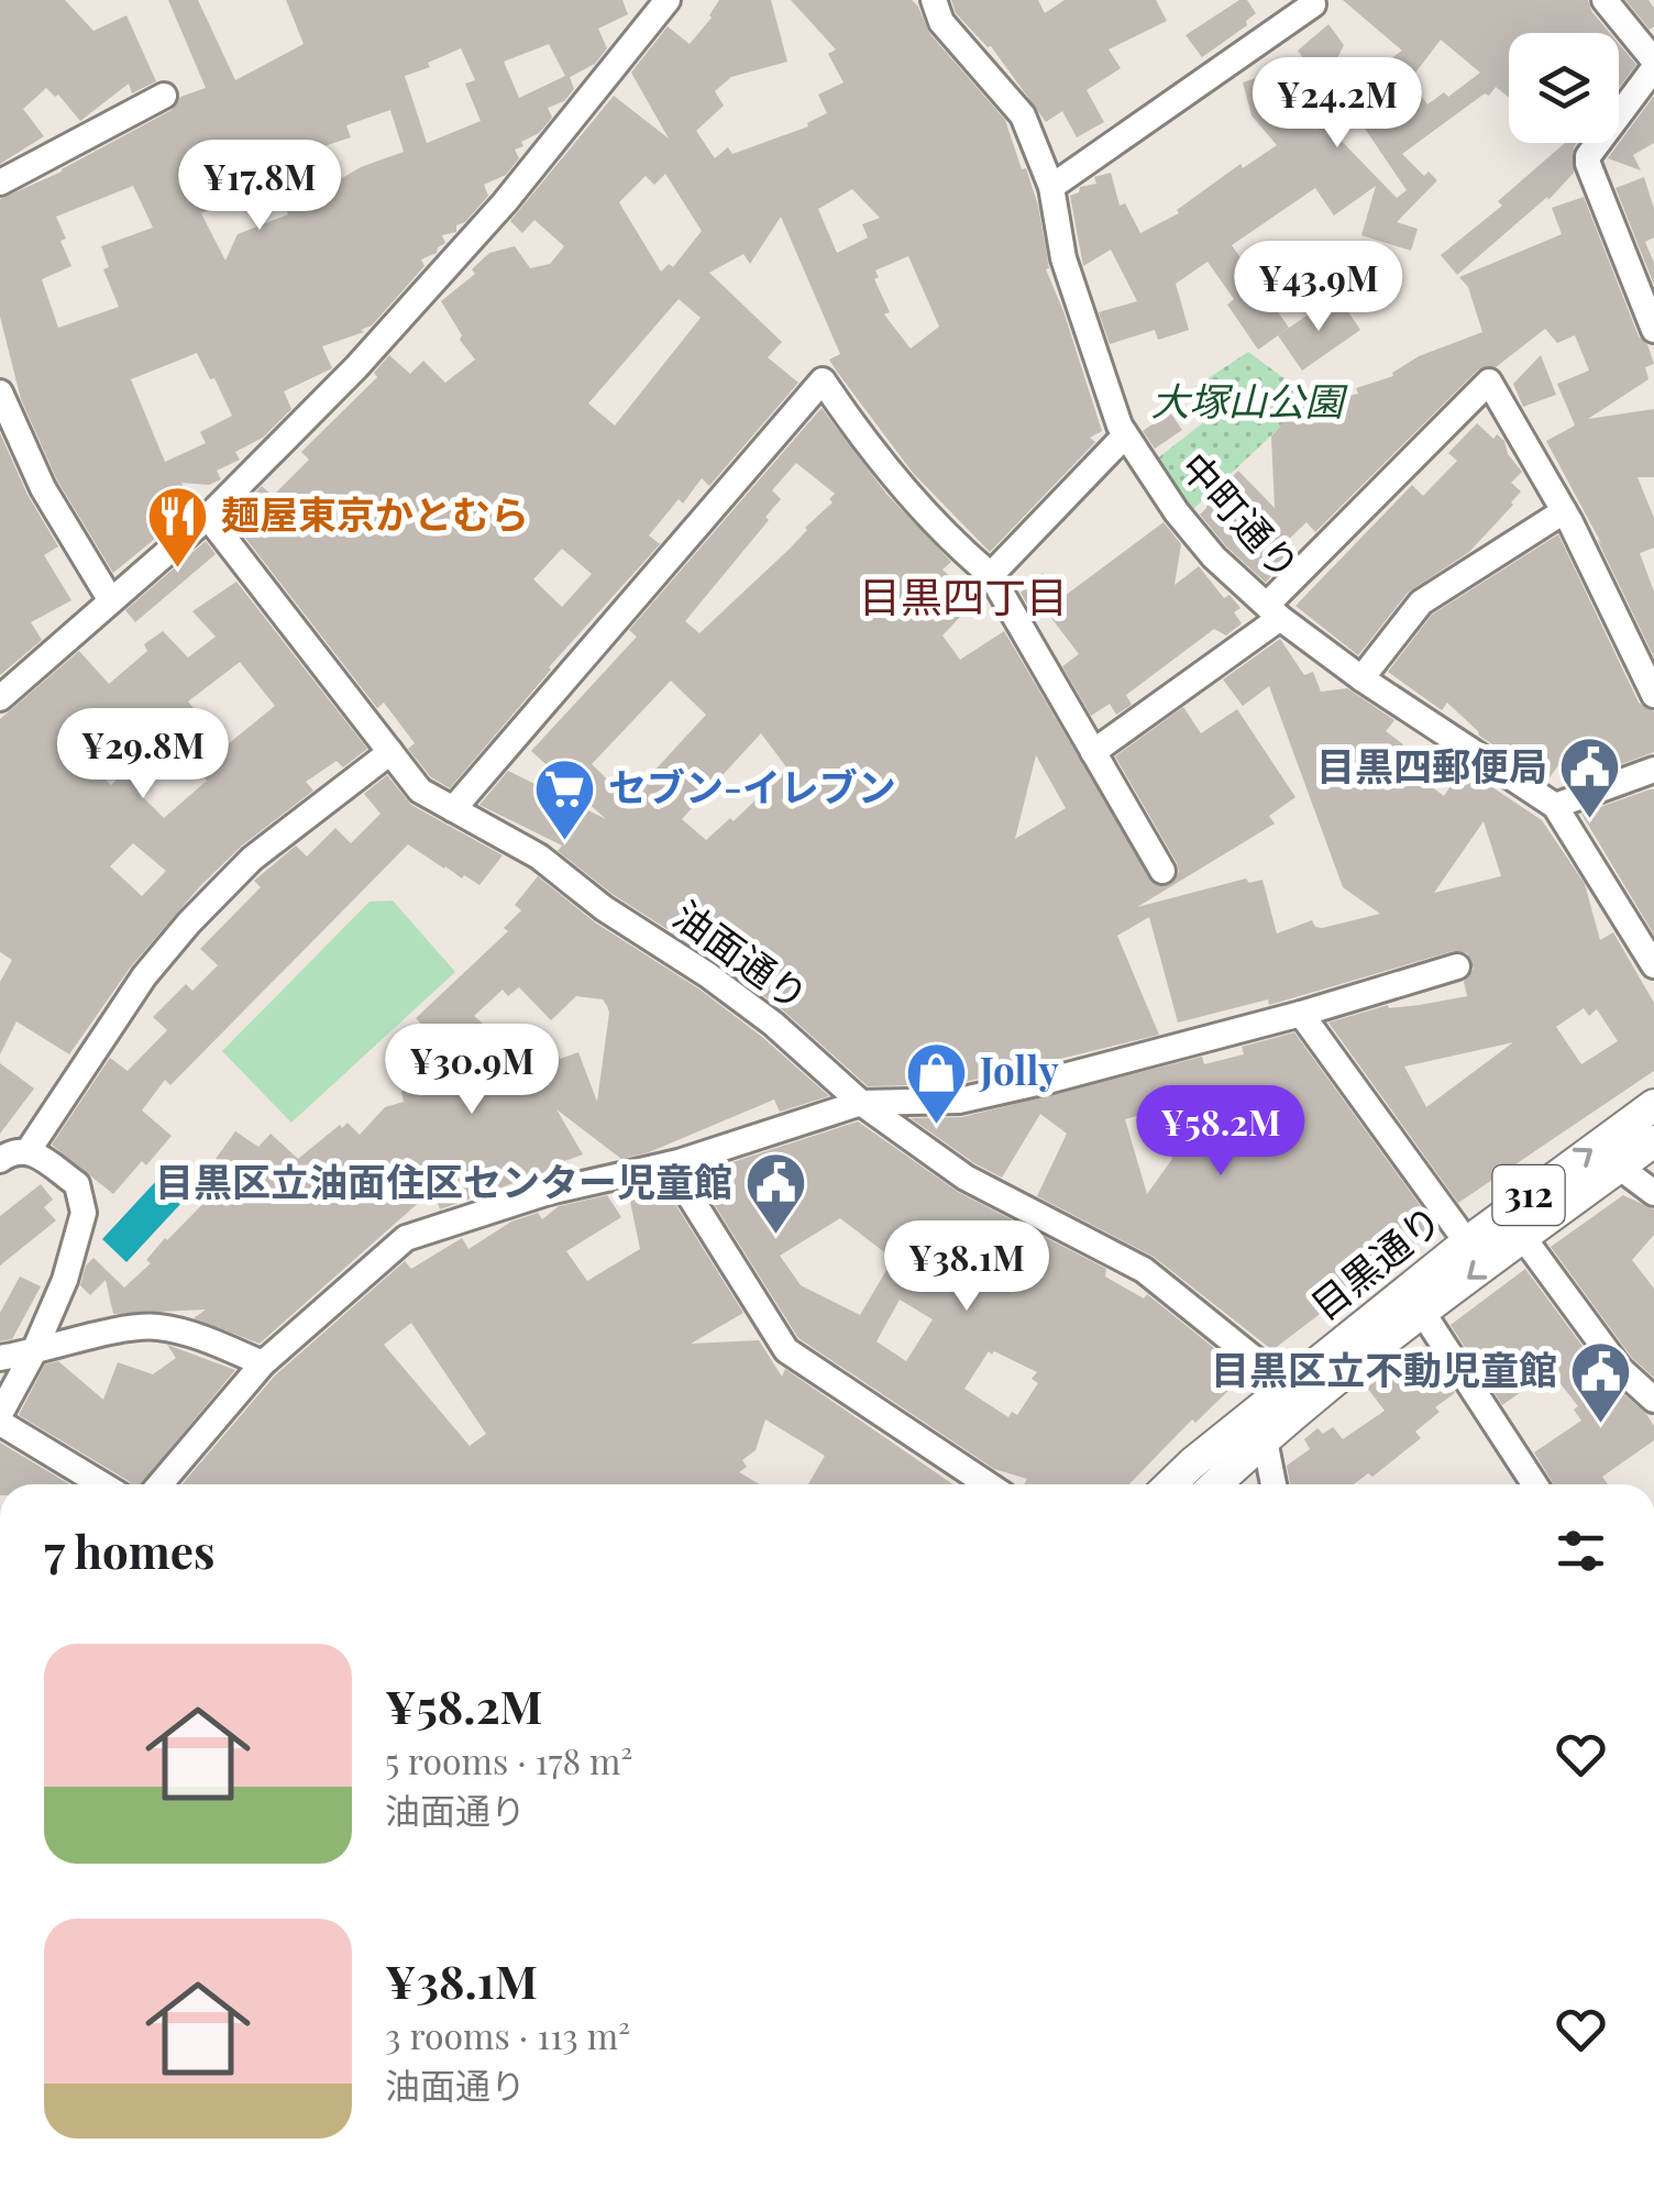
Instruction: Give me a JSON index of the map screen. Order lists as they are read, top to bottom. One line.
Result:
{"streets":{"main road":["312","目黒通り"],"street":["中町通り","油面通り"]},"crossings":[["油面通り","目黒通り"]],"districts":["目黒四丁目"],"parks":["大塚山公園"],"places":{"restaurant":["麺屋東京かとむら"],"public building":["目黒四郵便局","目黒区立油面住区センター児童館","目黒区立不動児童館"],"supermarket":["セブン-イレブン"],"shop":["Jolly"]},"page":{"price":["¥24.2M","¥17.8M","¥43.9M","¥29.8M","¥30.9M","¥58.2M","¥38.1M"],"heading":"7 homes","list":[{"name":"¥58.2M","note":"5 rooms · 178 m² · 油面通り"},{"name":"¥38.1M","note":"3 rooms · 113 m² · 油面通り"}]}}
